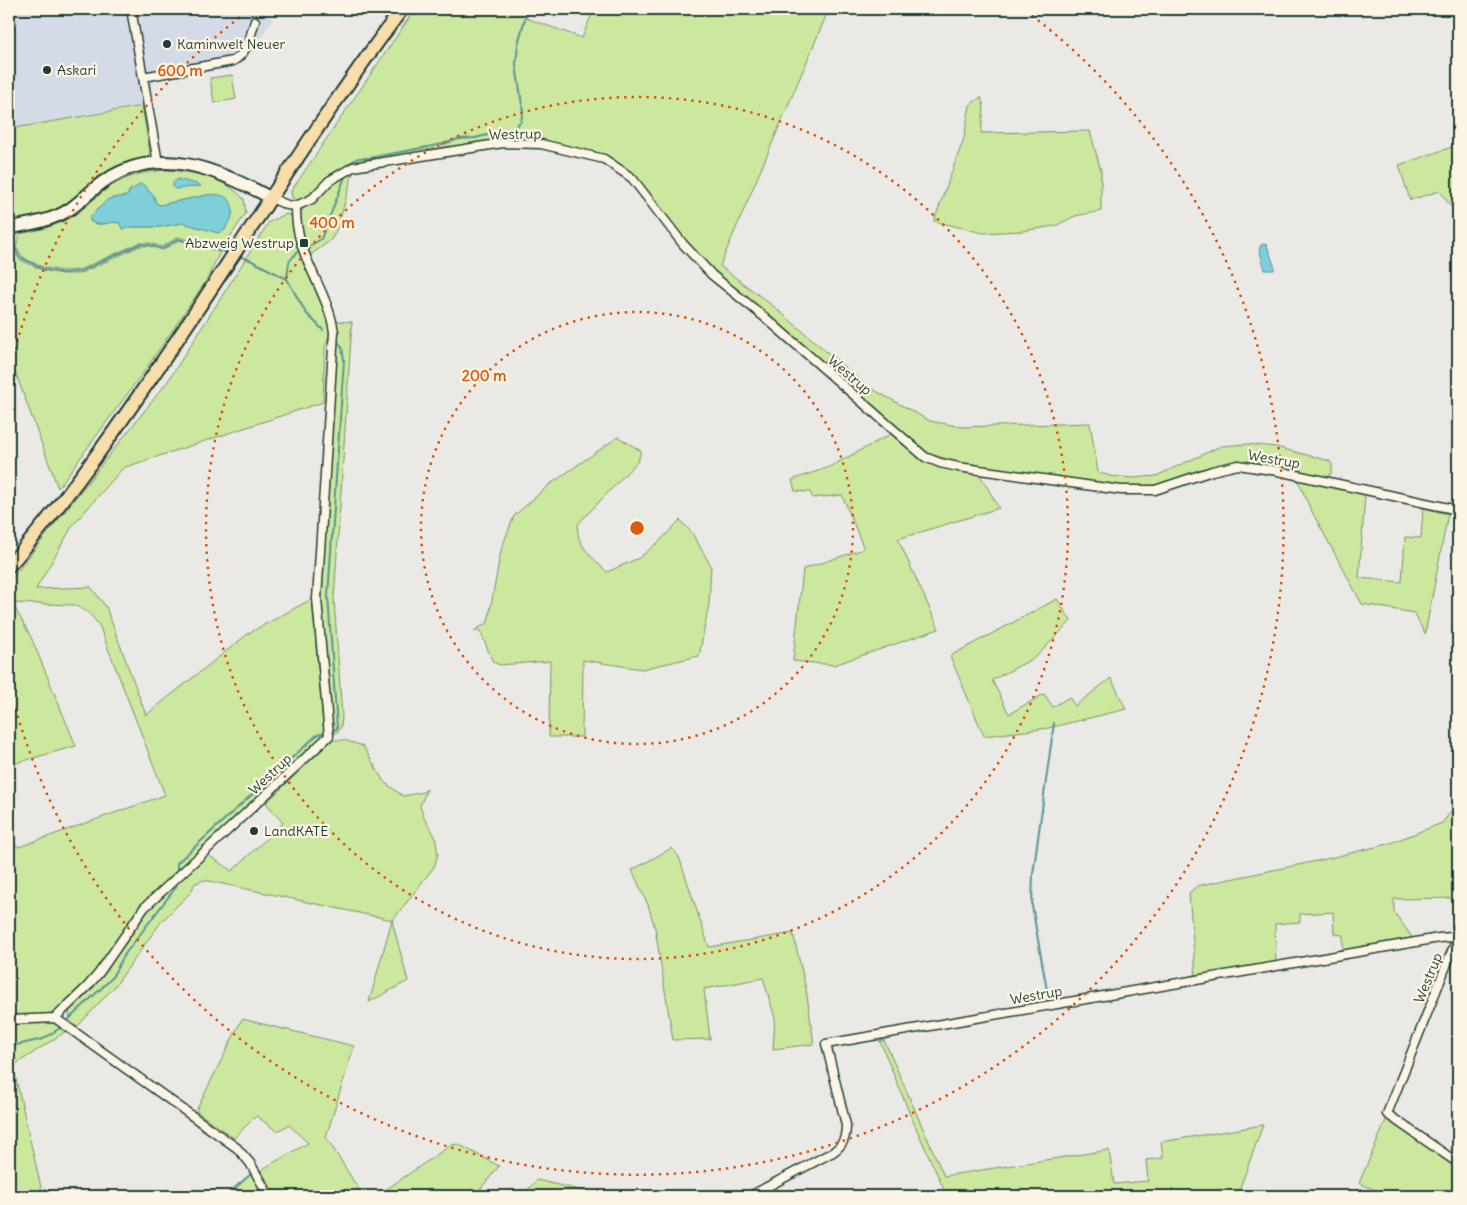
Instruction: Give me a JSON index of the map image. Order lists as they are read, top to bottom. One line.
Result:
{"streets":{"street":["Westrup"]},"places":{"other":["Kaminwelt Neuer","Askari","LandKATE"],"transit":["Abzweig Westrup"]},"rings":["600 m","400 m","200 m"]}
